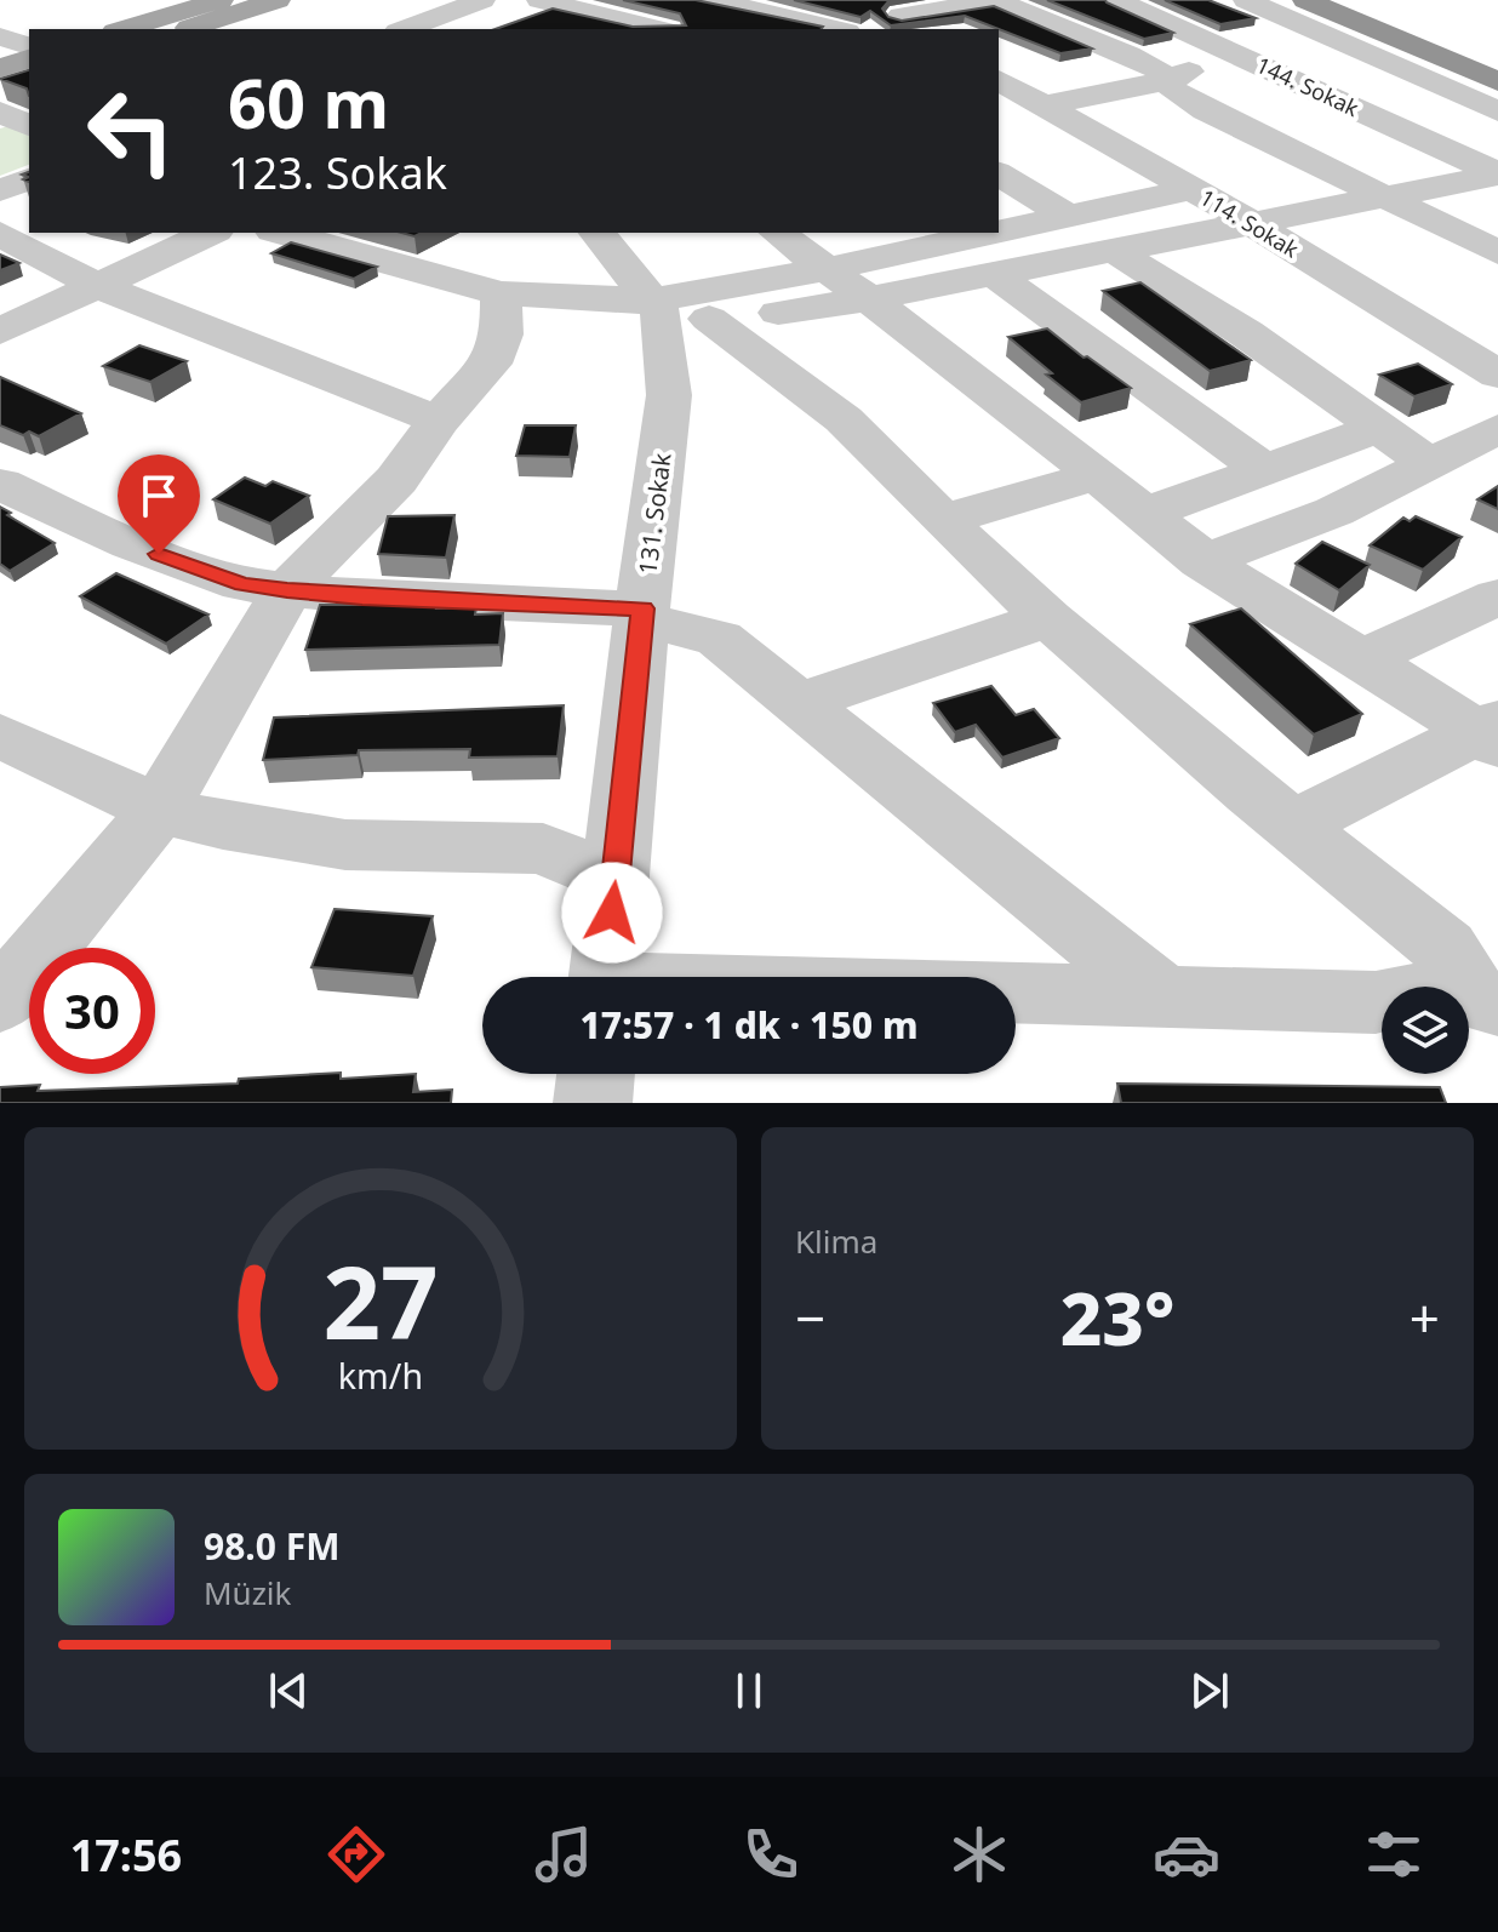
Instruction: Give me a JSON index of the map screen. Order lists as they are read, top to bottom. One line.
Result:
{"streets":{"street":["144. Sokak","114. Sokak","131. Sokak"]},"page":{"turn":["60 m","123. Sokak"],"limit":"30","trip":"17:57 · 1 dk · 150 m","tile":"Klima","heat":["−","23°","+"],"song":["98.0 FM","Müzik"],"tabs":"17:56","gauge":["27","km/h"]}}
